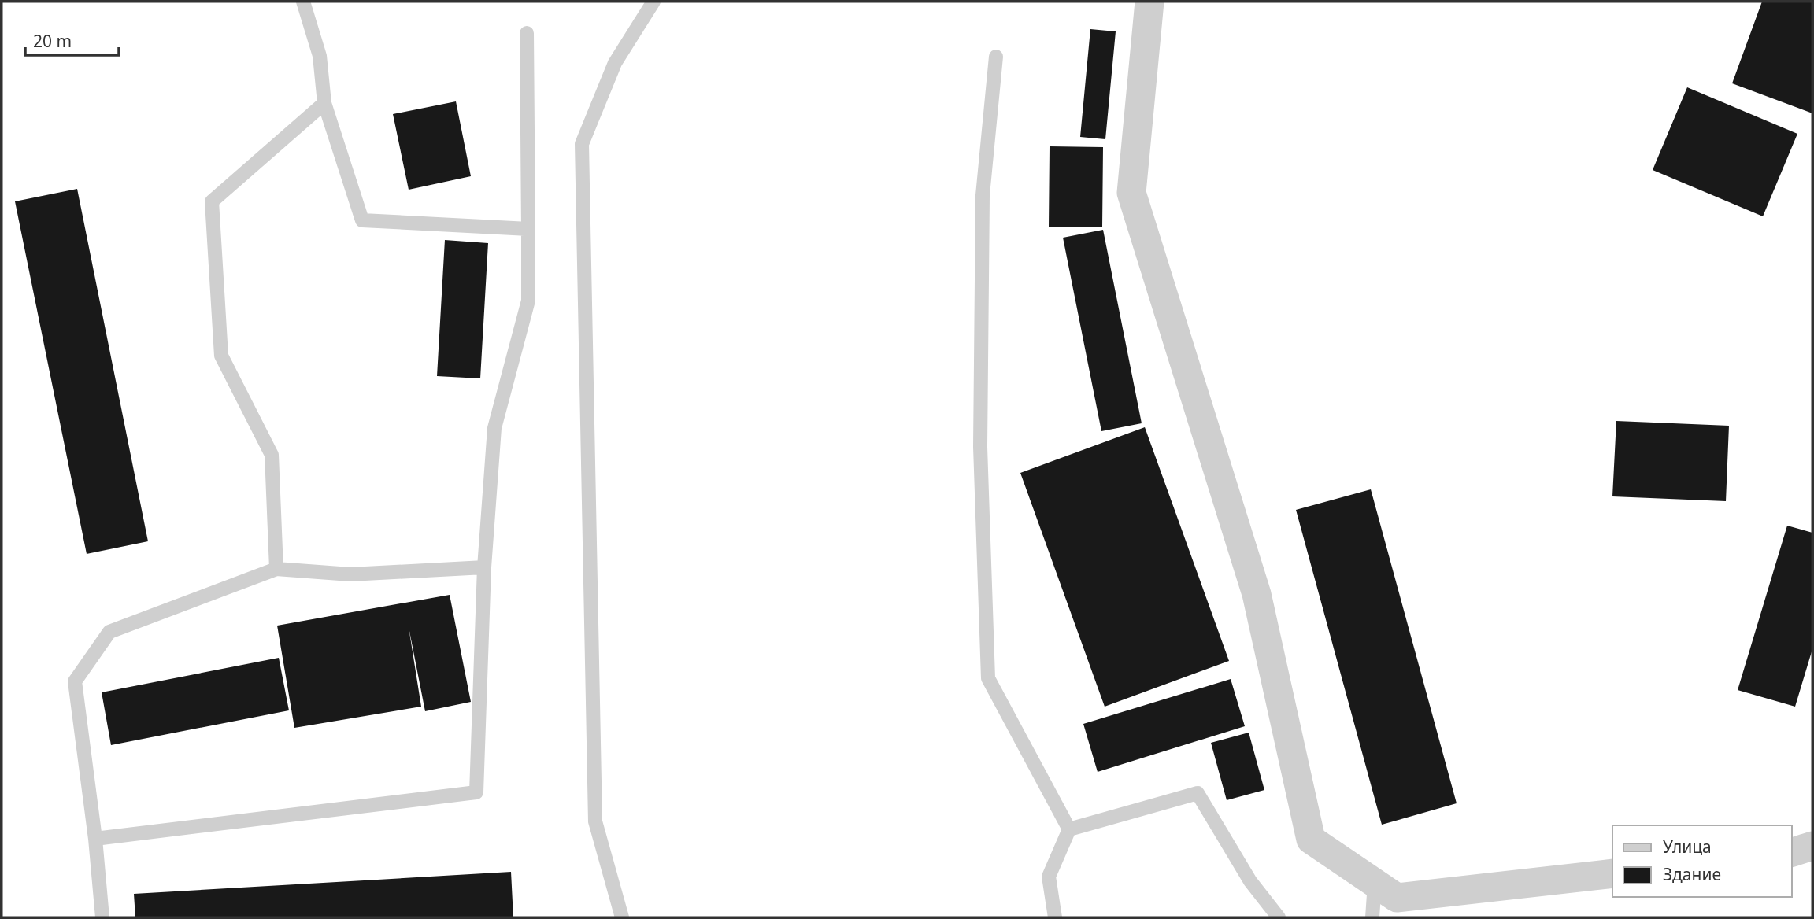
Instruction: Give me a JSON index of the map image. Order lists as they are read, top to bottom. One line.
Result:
{"legend":["Улица","Здание"],"scale_bar":"20 m"}
